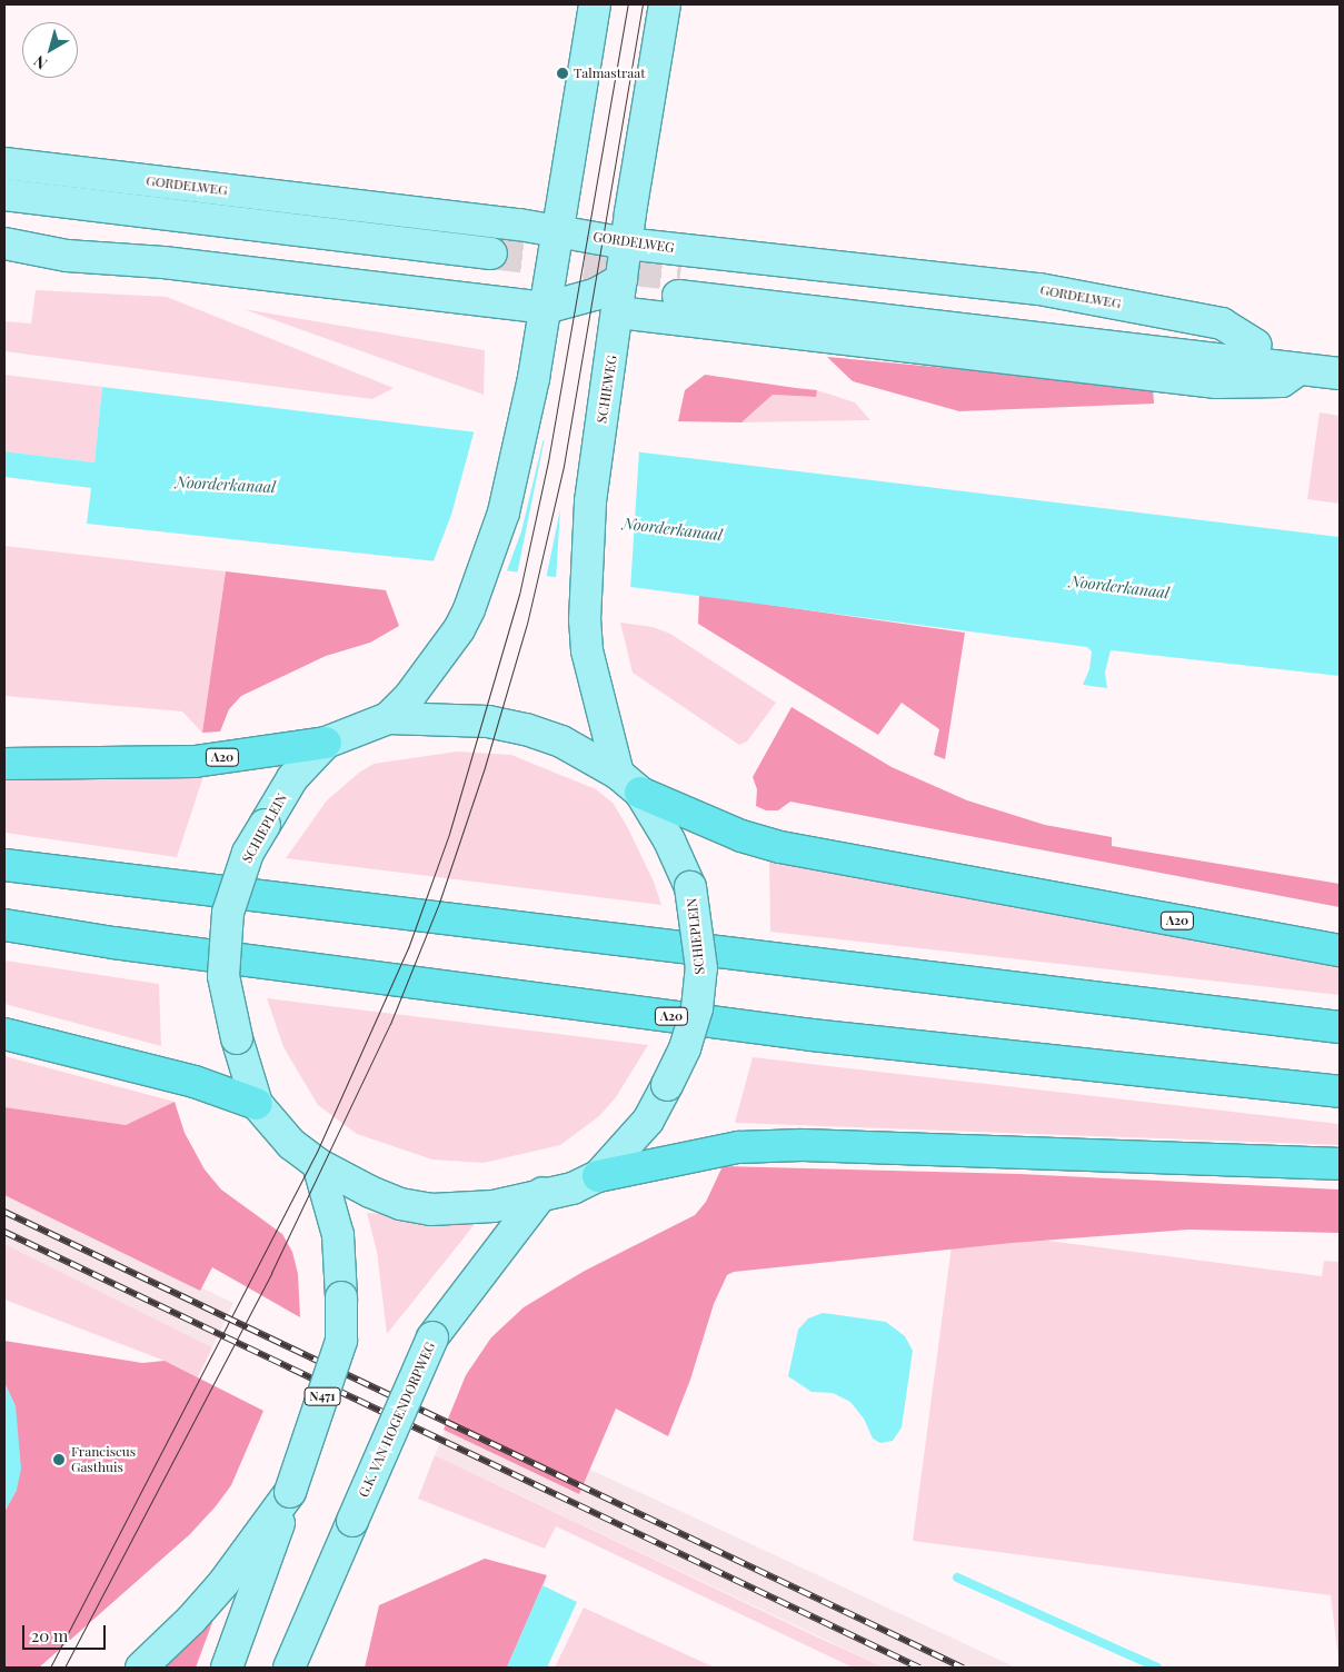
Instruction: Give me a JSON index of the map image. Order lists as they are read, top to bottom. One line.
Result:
{"streets":{"highway":["A20"],"main road":["GORDELWEG","SCHIEWEG","SCHIEPLEIN","N471","G.K. VAN HOGENDORPWEG"]},"crossings":[["GORDELWEG","SCHIEWEG"],["SCHIEWEG","SCHIEPLEIN"],["A20","SCHIEPLEIN"],["SCHIEPLEIN","N471"],["SCHIEPLEIN","G.K. VAN HOGENDORPWEG"]],"water":["Noorderkanaal"],"places":["Talmastraat","Franciscus Gasthuis"],"scale_bar":"20 m","north":"bottom left"}
